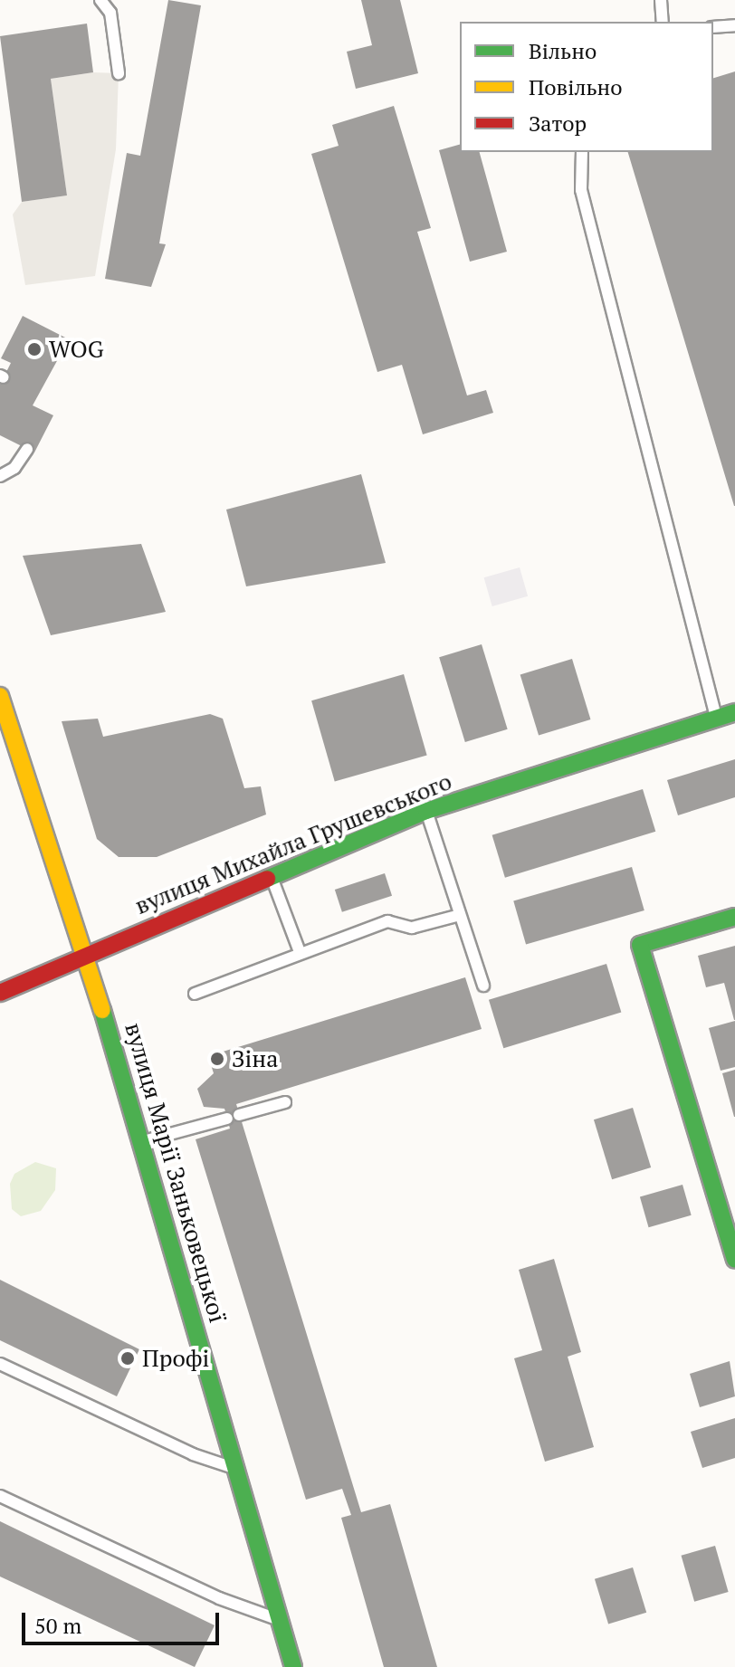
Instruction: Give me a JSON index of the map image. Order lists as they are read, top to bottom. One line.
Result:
{"streets":{"street":["вулиця Михайла Грушевського","вулиця Марії Заньковецької"]},"crossings":[["вулиця Михайла Грушевського","вулиця Марії Заньковецької"]],"places":["WOG","Зіна","Профі"],"legend":["Вільно","Повільно","Затор"],"scale_bar":"50 m"}
